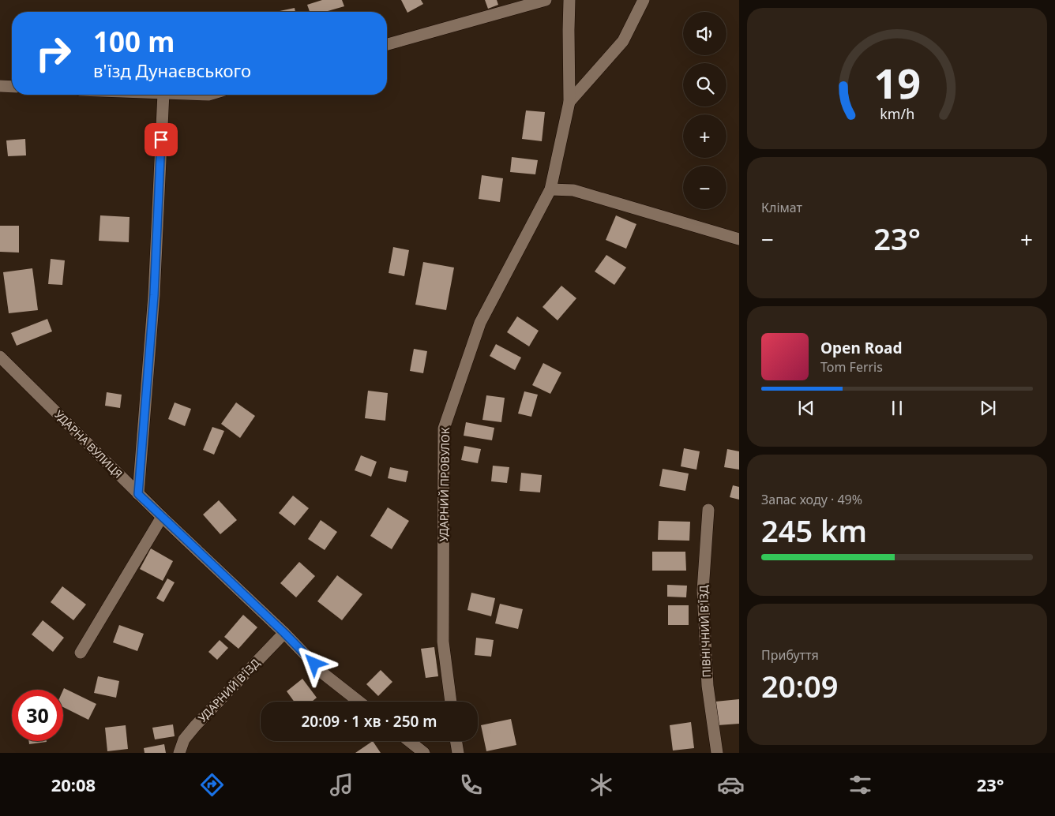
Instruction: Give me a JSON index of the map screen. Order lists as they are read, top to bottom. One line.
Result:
{"streets":{"street":["УДАРНА ВУЛИЦЯ","УДАРНИЙ ПРОВУЛОК","ПІВНІЧНИЙ В'ЇЗД","УДАРНИЙ В'ЇЗД"]},"crossings":[["УДАРНА ВУЛИЦЯ","УДАРНИЙ В'ЇЗД"]],"page":{"map_buttons":["+","−"],"turn":["100 m","в'їзд Дунаєвського"],"tile":["Клімат",["Запас ходу · 49%","245 km"],["Прибуття","20:09"]],"heat":["−","23°","+"],"song":["Open Road","Tom Ferris"],"limit":"30","trip":"20:09 · 1 хв · 250 m","tabs":["20:08","23°"],"gauge":["19","km/h"]}}
